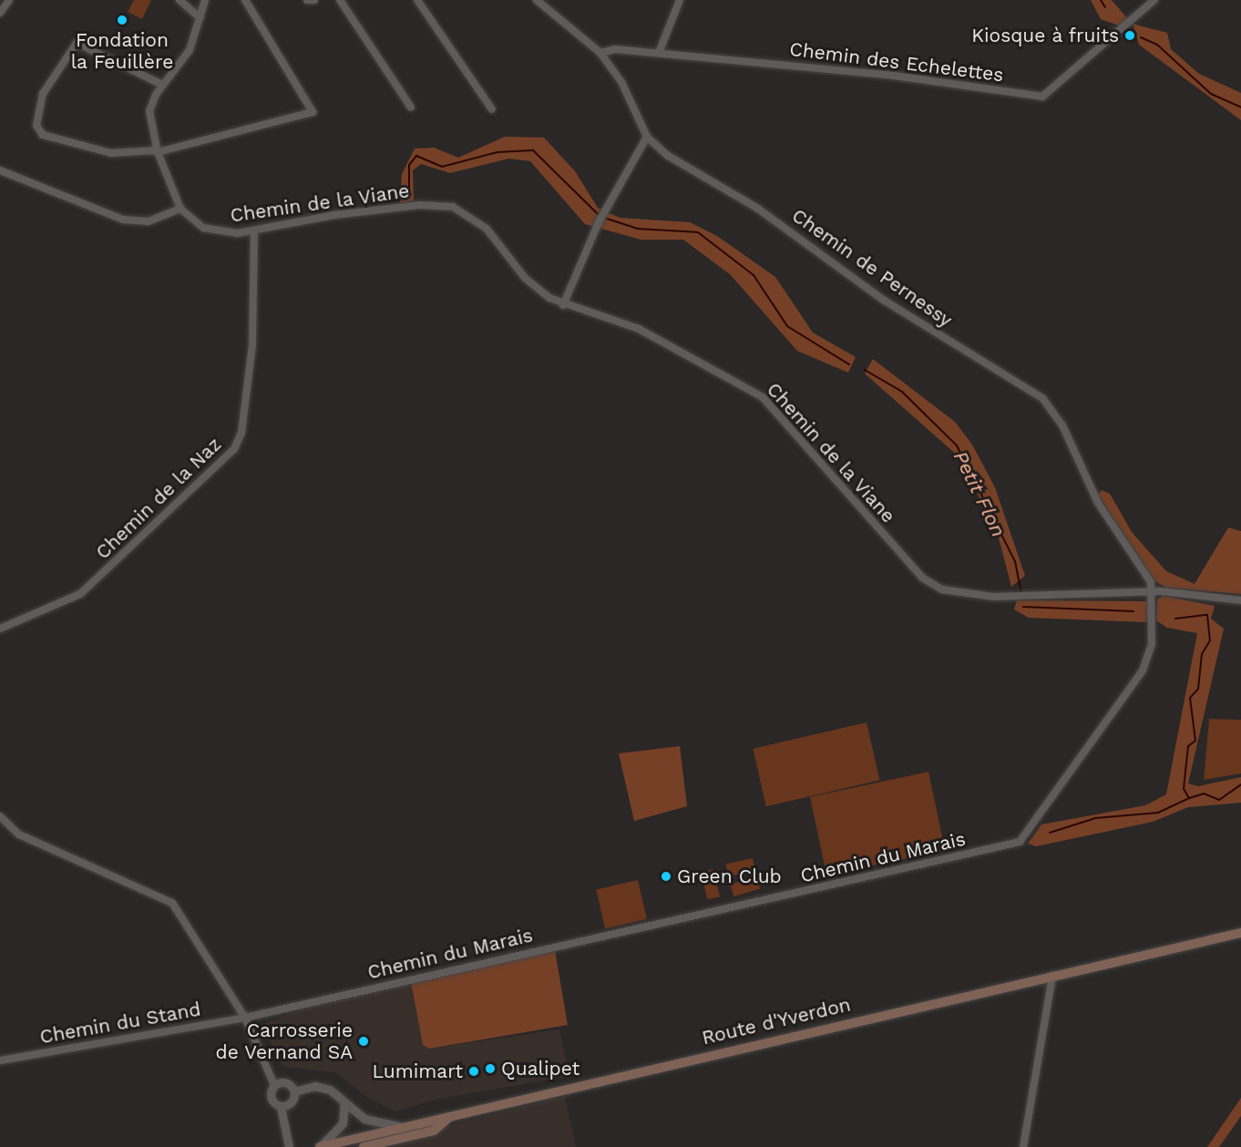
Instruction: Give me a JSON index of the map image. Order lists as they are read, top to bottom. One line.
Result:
{"streets":{"main road":["Route d'Yverdon"],"street":["Chemin des Echelettes","Chemin de la Viane","Chemin de Pernessy","Chemin de la Naz","Chemin du Marais","Chemin du Stand"]},"crossings":[["Chemin des Echelettes","Chemin de Pernessy"],["Chemin de la Viane","Chemin de Pernessy"],["Chemin de la Viane","Chemin de la Naz"],["Chemin de la Viane","Chemin du Marais"],["Chemin de Pernessy","Chemin du Marais"],["Chemin du Marais","Chemin du Stand"]],"water":["Petit Flon"],"places":["Fondation la Feuillère","Kiosque à fruits","Green Club","Carrosserie de Vernand SA","Qualipet","Lumimart"]}
